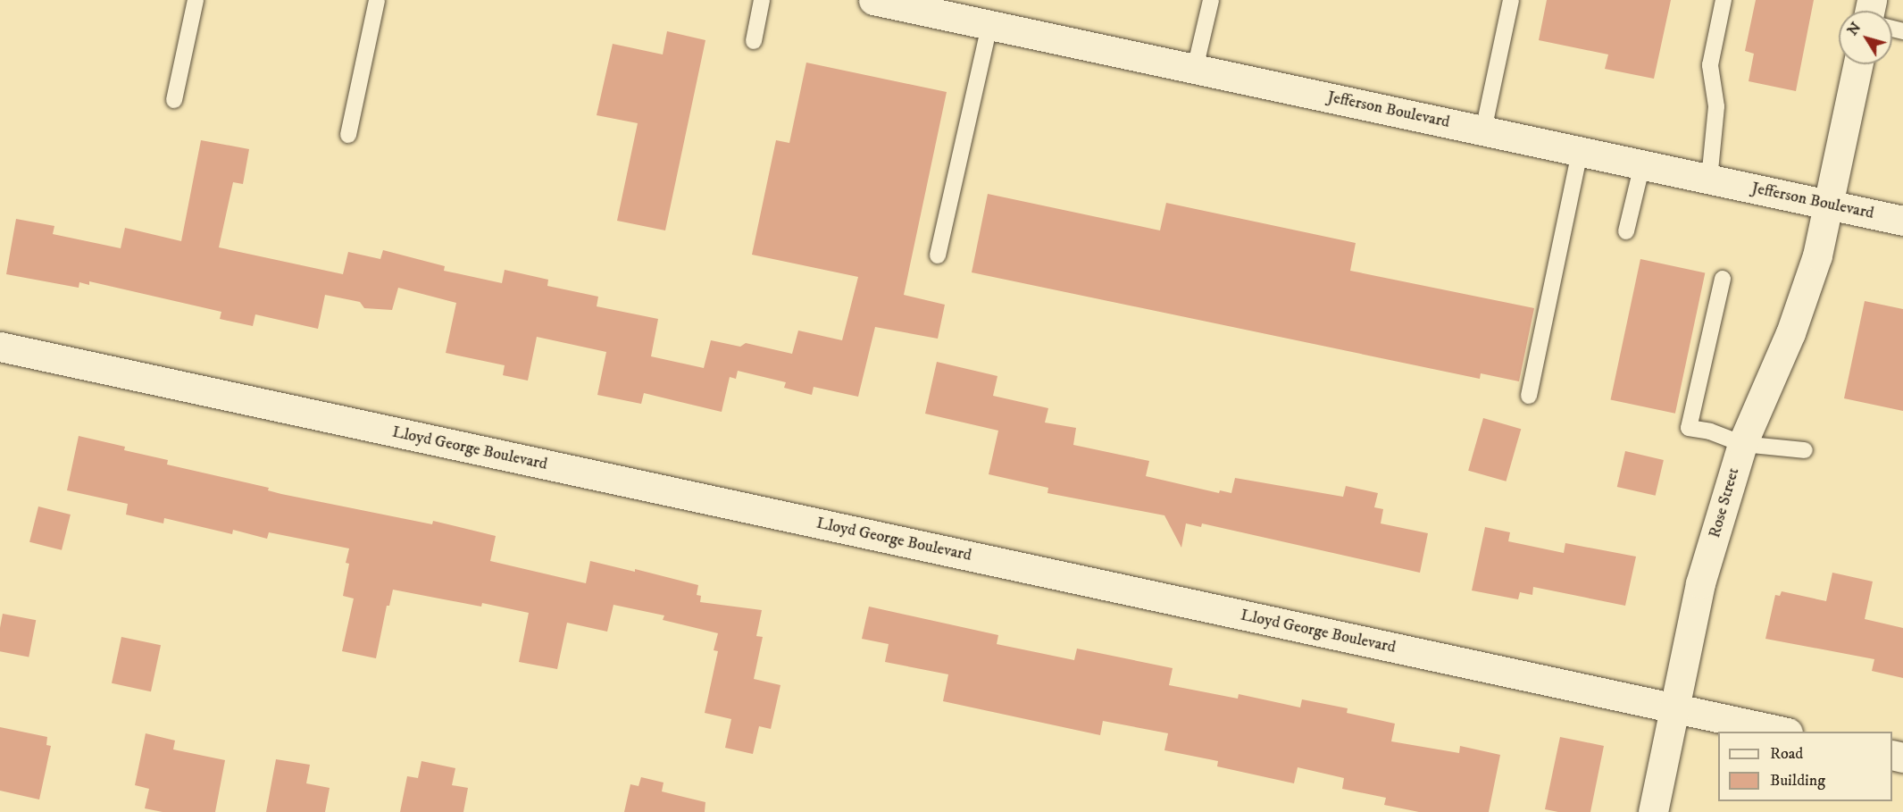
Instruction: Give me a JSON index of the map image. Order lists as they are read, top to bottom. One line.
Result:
{"streets":{"street":["Jefferson Boulevard","Lloyd George Boulevard","Rose Street"]},"crossings":[["Jefferson Boulevard","Rose Street"],["Lloyd George Boulevard","Rose Street"]],"legend":["Road","Building"],"north":"top left"}
